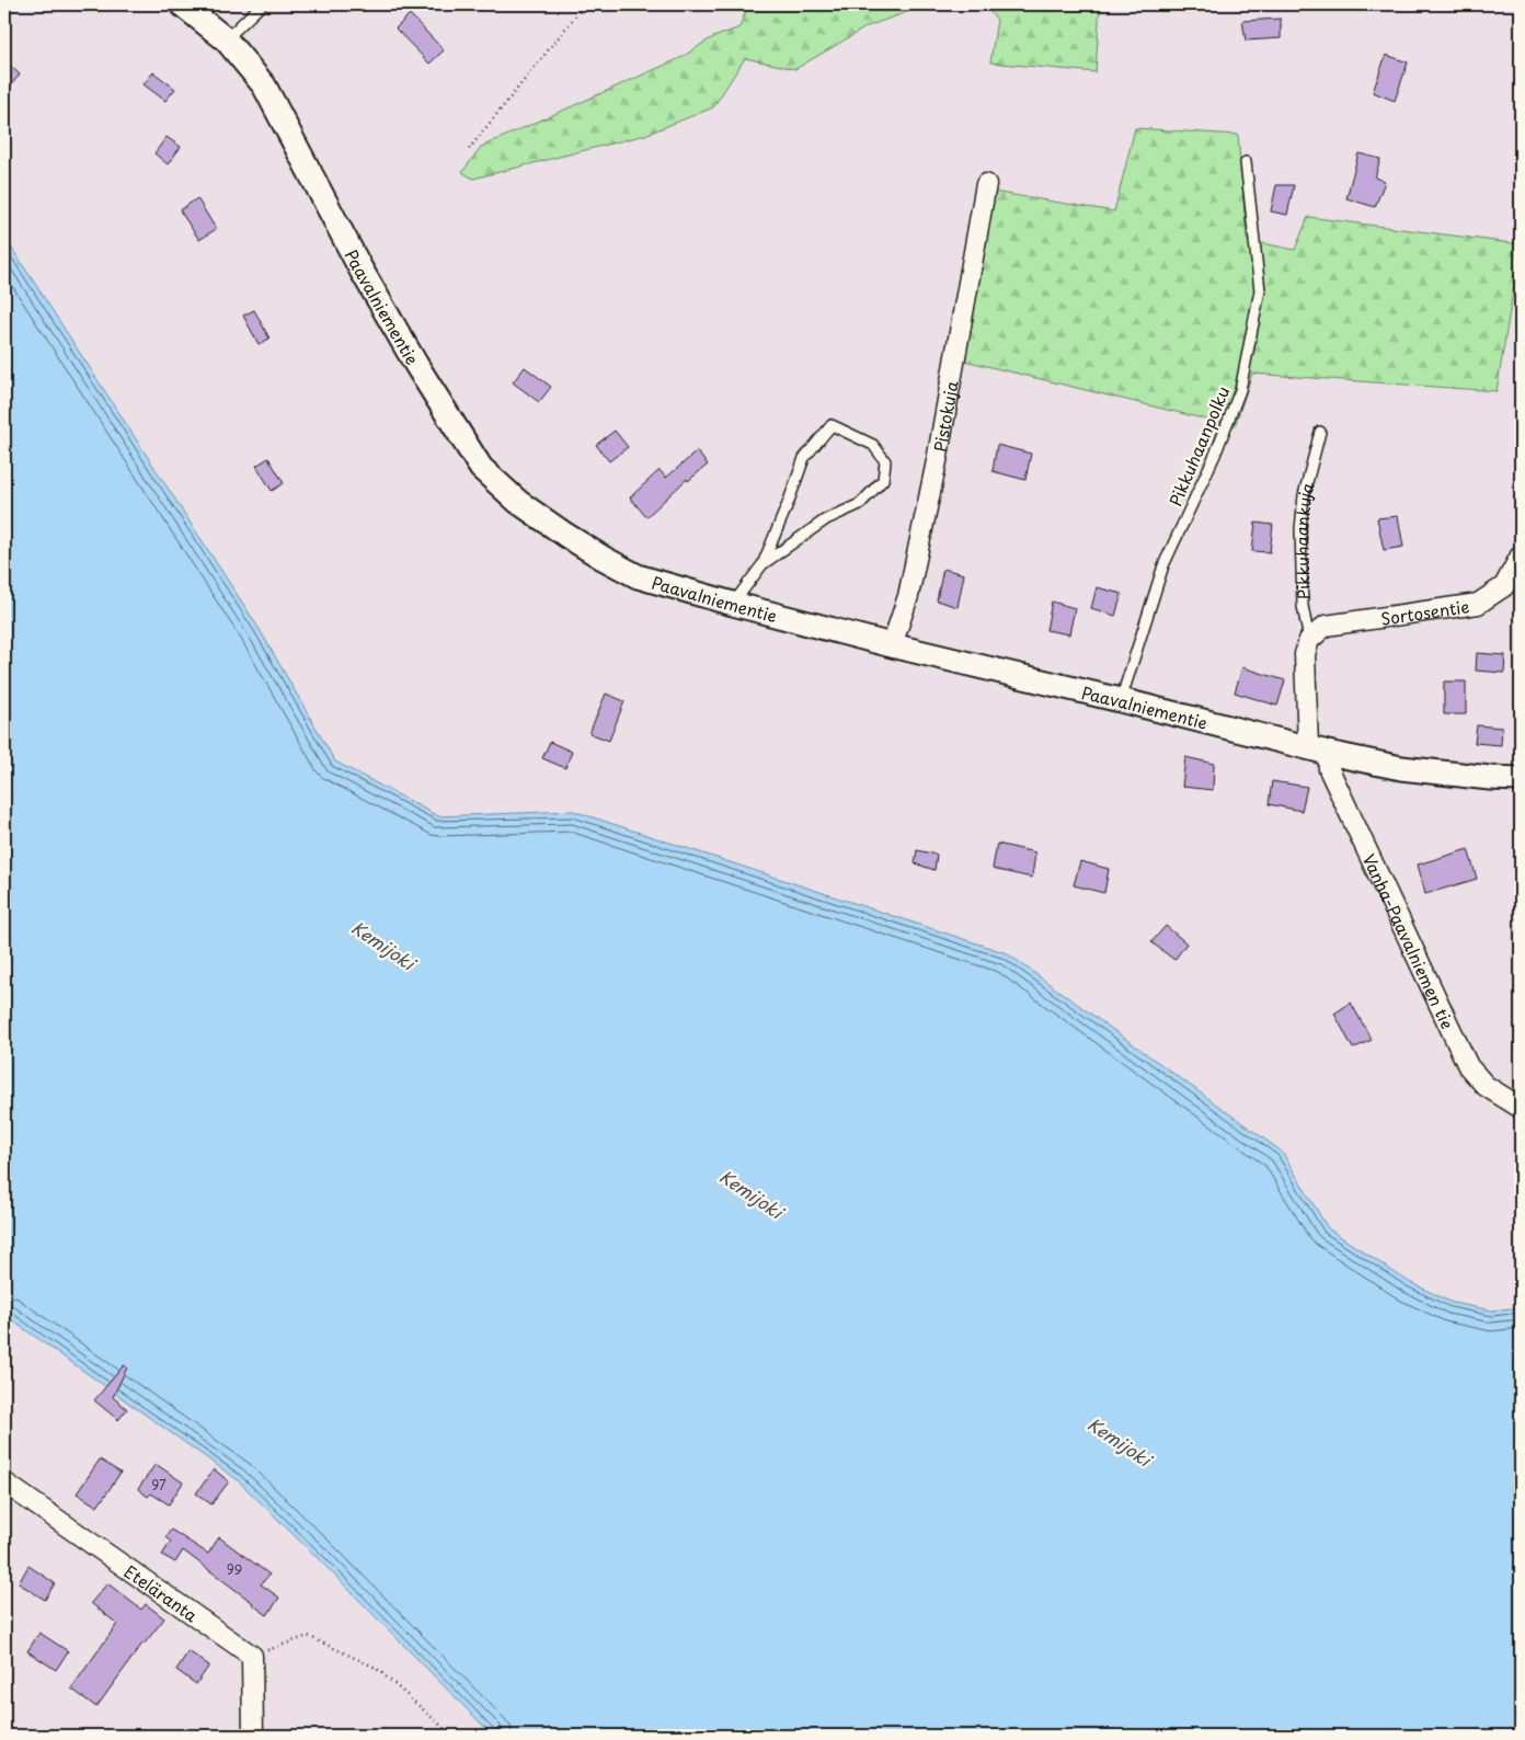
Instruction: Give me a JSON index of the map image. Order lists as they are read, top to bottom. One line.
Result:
{"streets":{"street":["Paavalniementie","Pistokuja","Pikkuhaankuja","Sortosentie","Vanha-Paavalniemen tie","Eteläranta"],"lane":["Pikkuhaanpolku"]},"crossings":[["Paavalniementie","Pistokuja"],["Paavalniementie","Pikkuhaanpolku"],["Paavalniementie","Pikkuhaankuja"],["Paavalniementie","Vanha-Paavalniemen tie"],["Pikkuhaankuja","Sortosentie"],["Pikkuhaankuja","Vanha-Paavalniemen tie"]],"water":["Kemijoki"],"house_numbers":["97","99"]}
